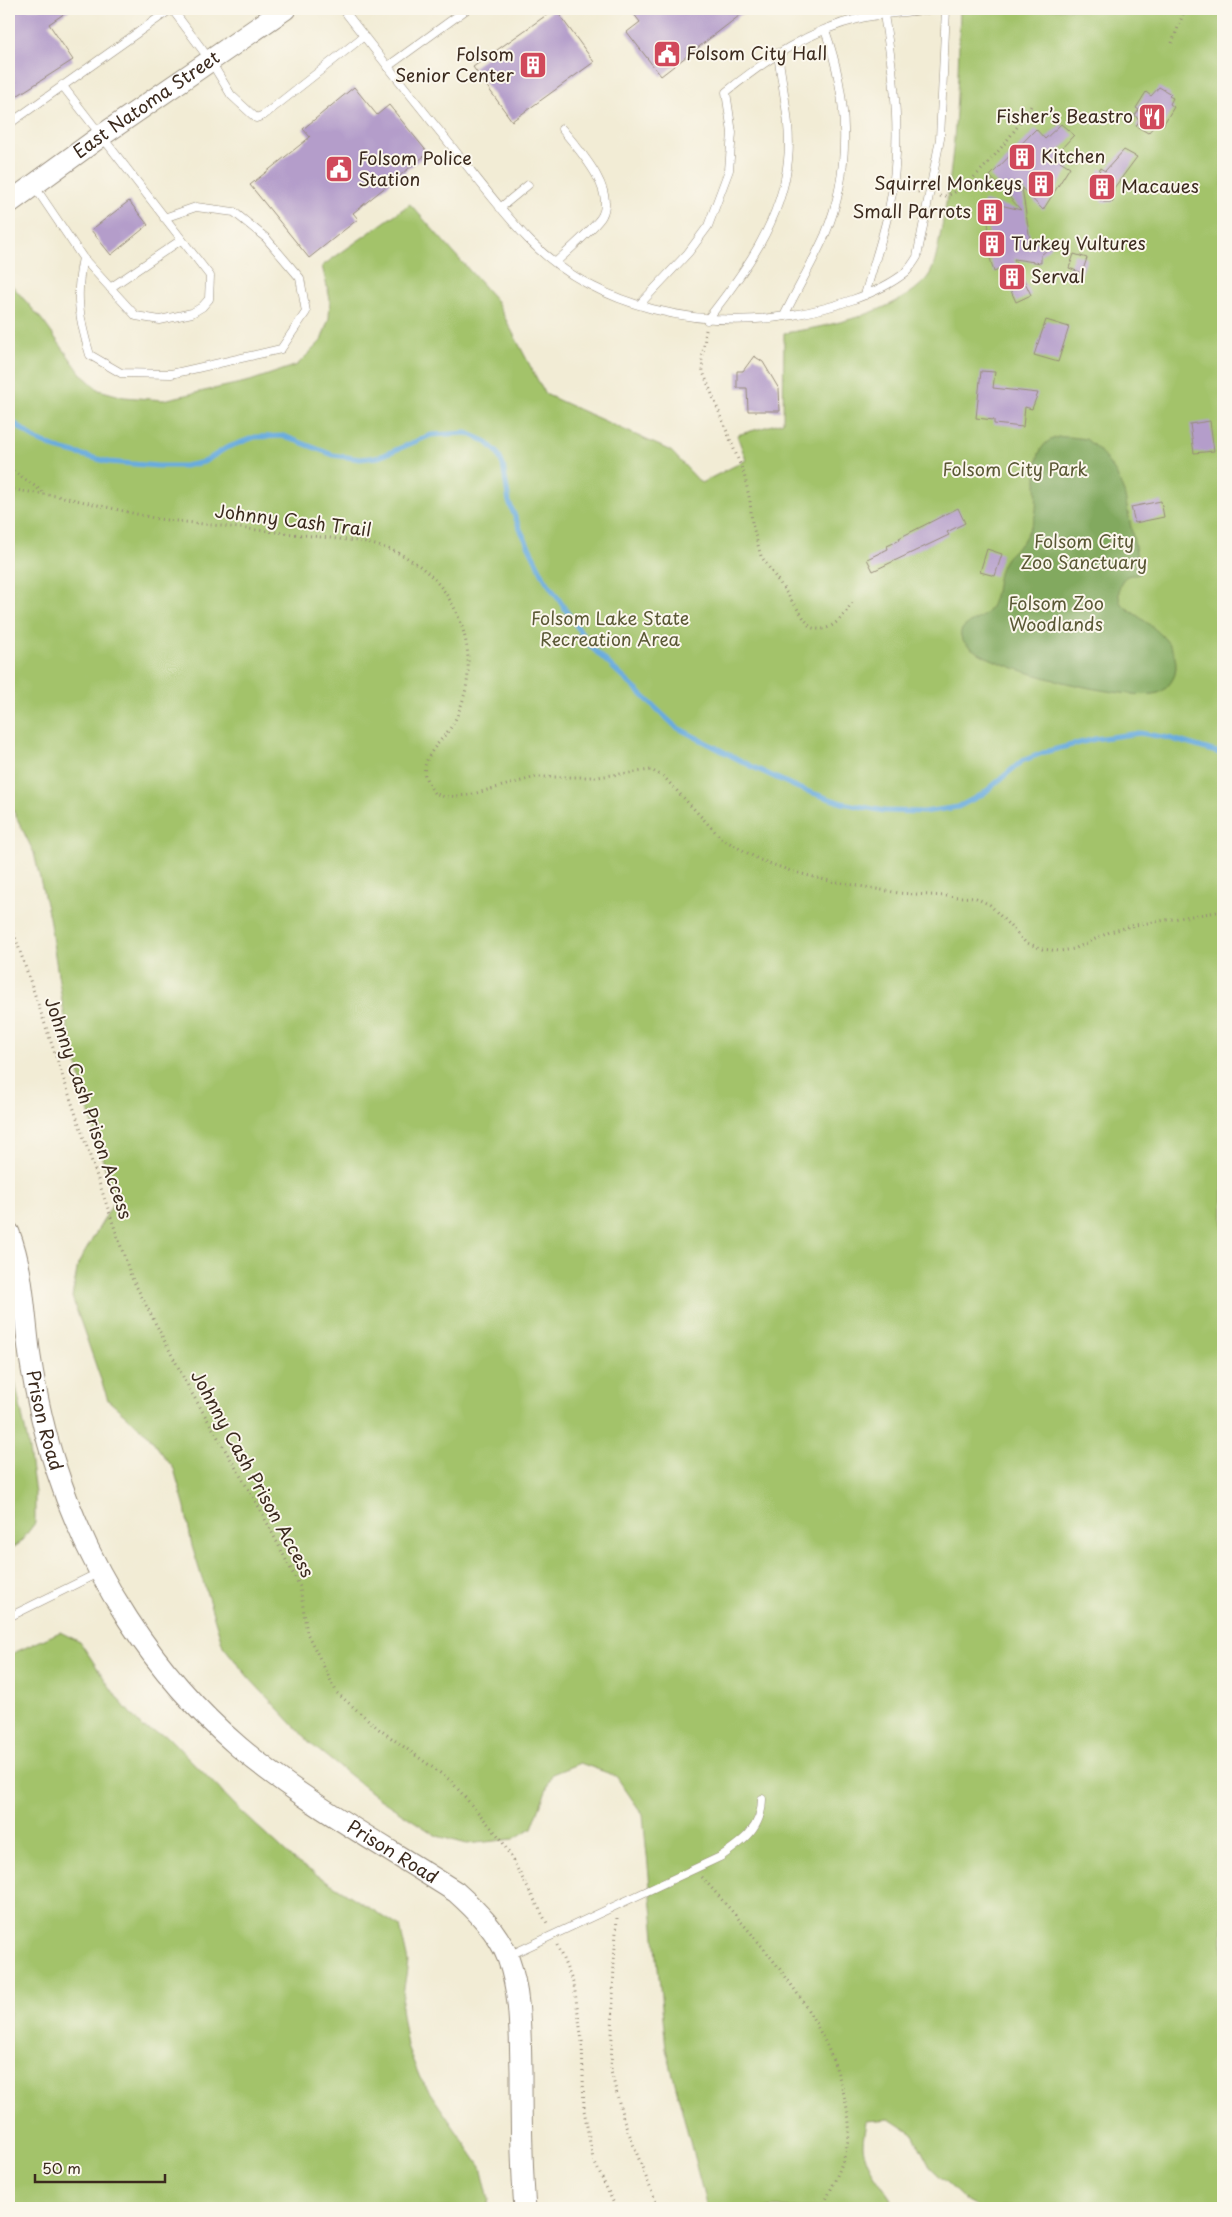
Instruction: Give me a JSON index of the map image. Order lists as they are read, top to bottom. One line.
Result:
{"streets":{"street":["East Natoma Street","Prison Road"],"path":["Johnny Cash Trail","Johnny Cash Prison Access"]},"parks":["Folsom City Park","Folsom City Zoo Sanctuary","Folsom Zoo Woodlands","Folsom Lake State Recreation Area"],"places":{"public building":["Folsom City Hall","Folsom Police Station"],"building":["Folsom Senior Center","Kitchen","Squirrel Monkeys","Macaues","Small Parrots","Turkey Vultures","Serval"],"restaurant":["Fisher’s Beastro"]},"scale_bar":"50 m"}
